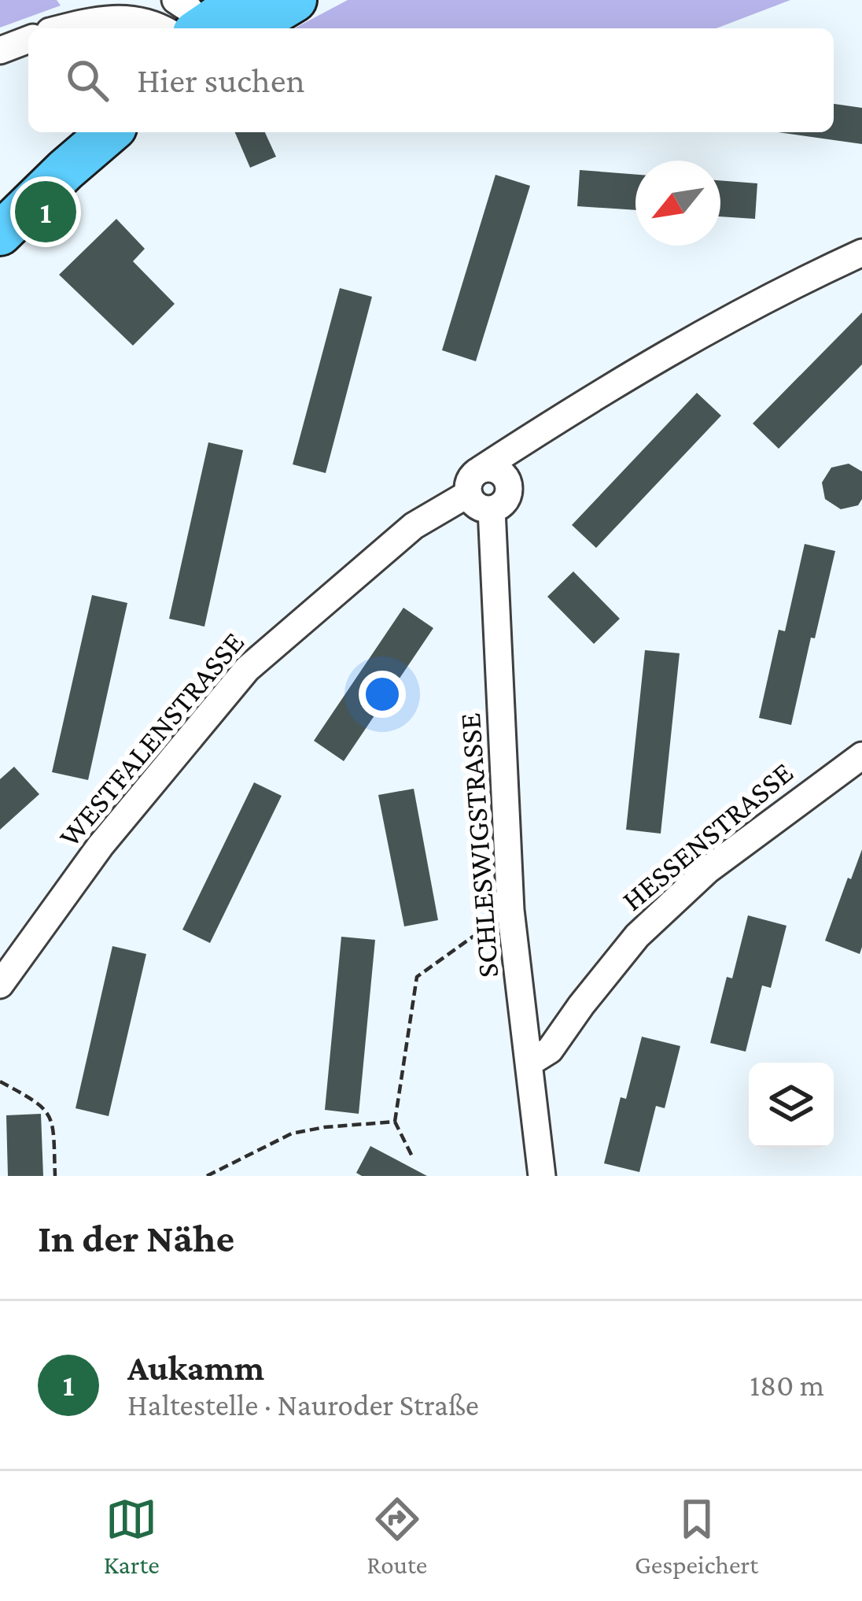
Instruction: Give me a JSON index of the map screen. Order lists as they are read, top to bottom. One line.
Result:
{"streets":{"street":["WESTFALENSTRASSE","HESSENSTRASSE","SCHLESWIGSTRASSE"]},"crossings":[["WESTFALENSTRASSE","SCHLESWIGSTRASSE"],["HESSENSTRASSE","SCHLESWIGSTRASSE"]],"north":"bottom left","page":{"search":"Hier suchen","pins":"1","heading":"In der Nähe","list":[{"mark":"1","name":"Aukamm","note":"Haltestelle · Nauroder Straße","value":"180 m"}],"nav":["Karte","Route","Gespeichert"]}}
